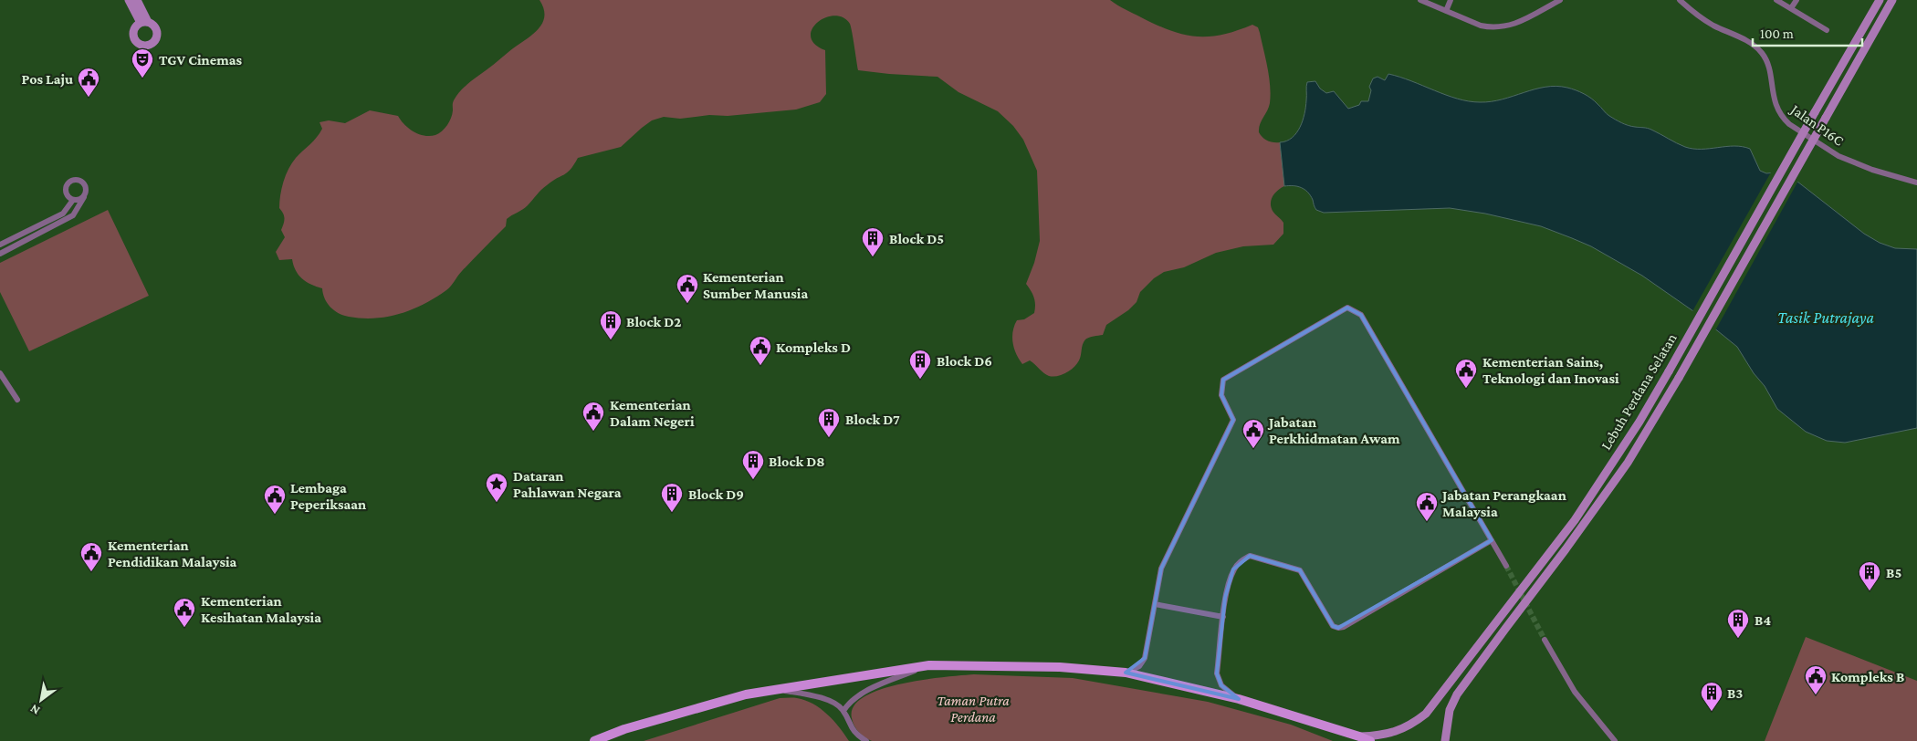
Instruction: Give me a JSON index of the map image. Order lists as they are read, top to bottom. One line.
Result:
{"streets":{"main road":["Lebuh Perdana Selatan"],"street":["Jalan P16C"]},"water":["Tasik Putrajaya"],"parks":["Taman Putra Perdana"],"places":{"theatre":["TGV Cinemas"],"public building":["Pos Laju","Kementerian Sumber Manusia","Kompleks D","Kementerian Sains, Teknologi dan Inovasi","Kementerian Dalam Negeri","Jabatan Perkhidmatan Awam","Lembaga Peperiksaan","Jabatan Perangkaan Malaysia","Kementerian Pendidikan Malaysia","Kementerian Kesihatan Malaysia","Kompleks B"],"building":["Block D5","Block D2","Block D6","Block D7","Block D8","Block D9","B5","B4","B3"],"place":["Dataran Pahlawan Negara"]},"scale_bar":"100 m","north":"bottom left"}
